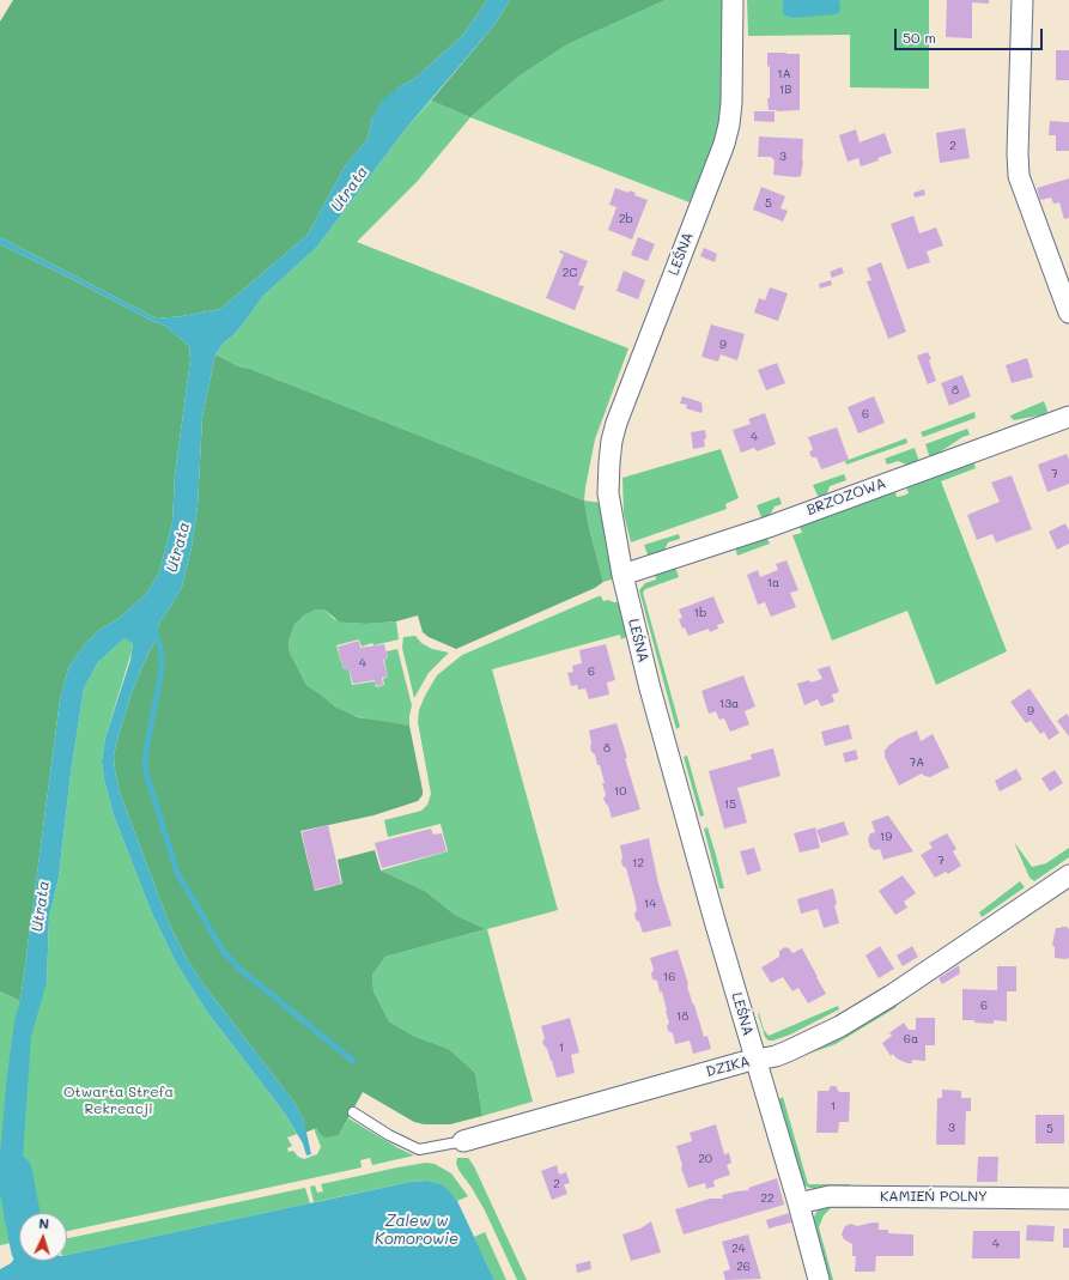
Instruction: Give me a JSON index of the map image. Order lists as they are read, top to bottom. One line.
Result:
{"streets":{"street":["LEŚNA","BRZOZOWA","DZIKA","KAMIEŃ POLNY"]},"crossings":[["LEŚNA","BRZOZOWA"],["LEŚNA","DZIKA"],["LEŚNA","KAMIEŃ POLNY"]],"water":["Utrata","Zalew w Komorowie"],"parks":["Otwarta Strefa Rekreacji"],"house_numbers":["1A","1B","2","3","5","2b","2C","9","8","6","4","7","1a","1b","4","6","13a","9","8","7A","10","15","19","7","12","14","16","6","18","6a","1","1","3","5","20","2","22","4","24","26"],"scale_bar":"50 m","north":"top"}
